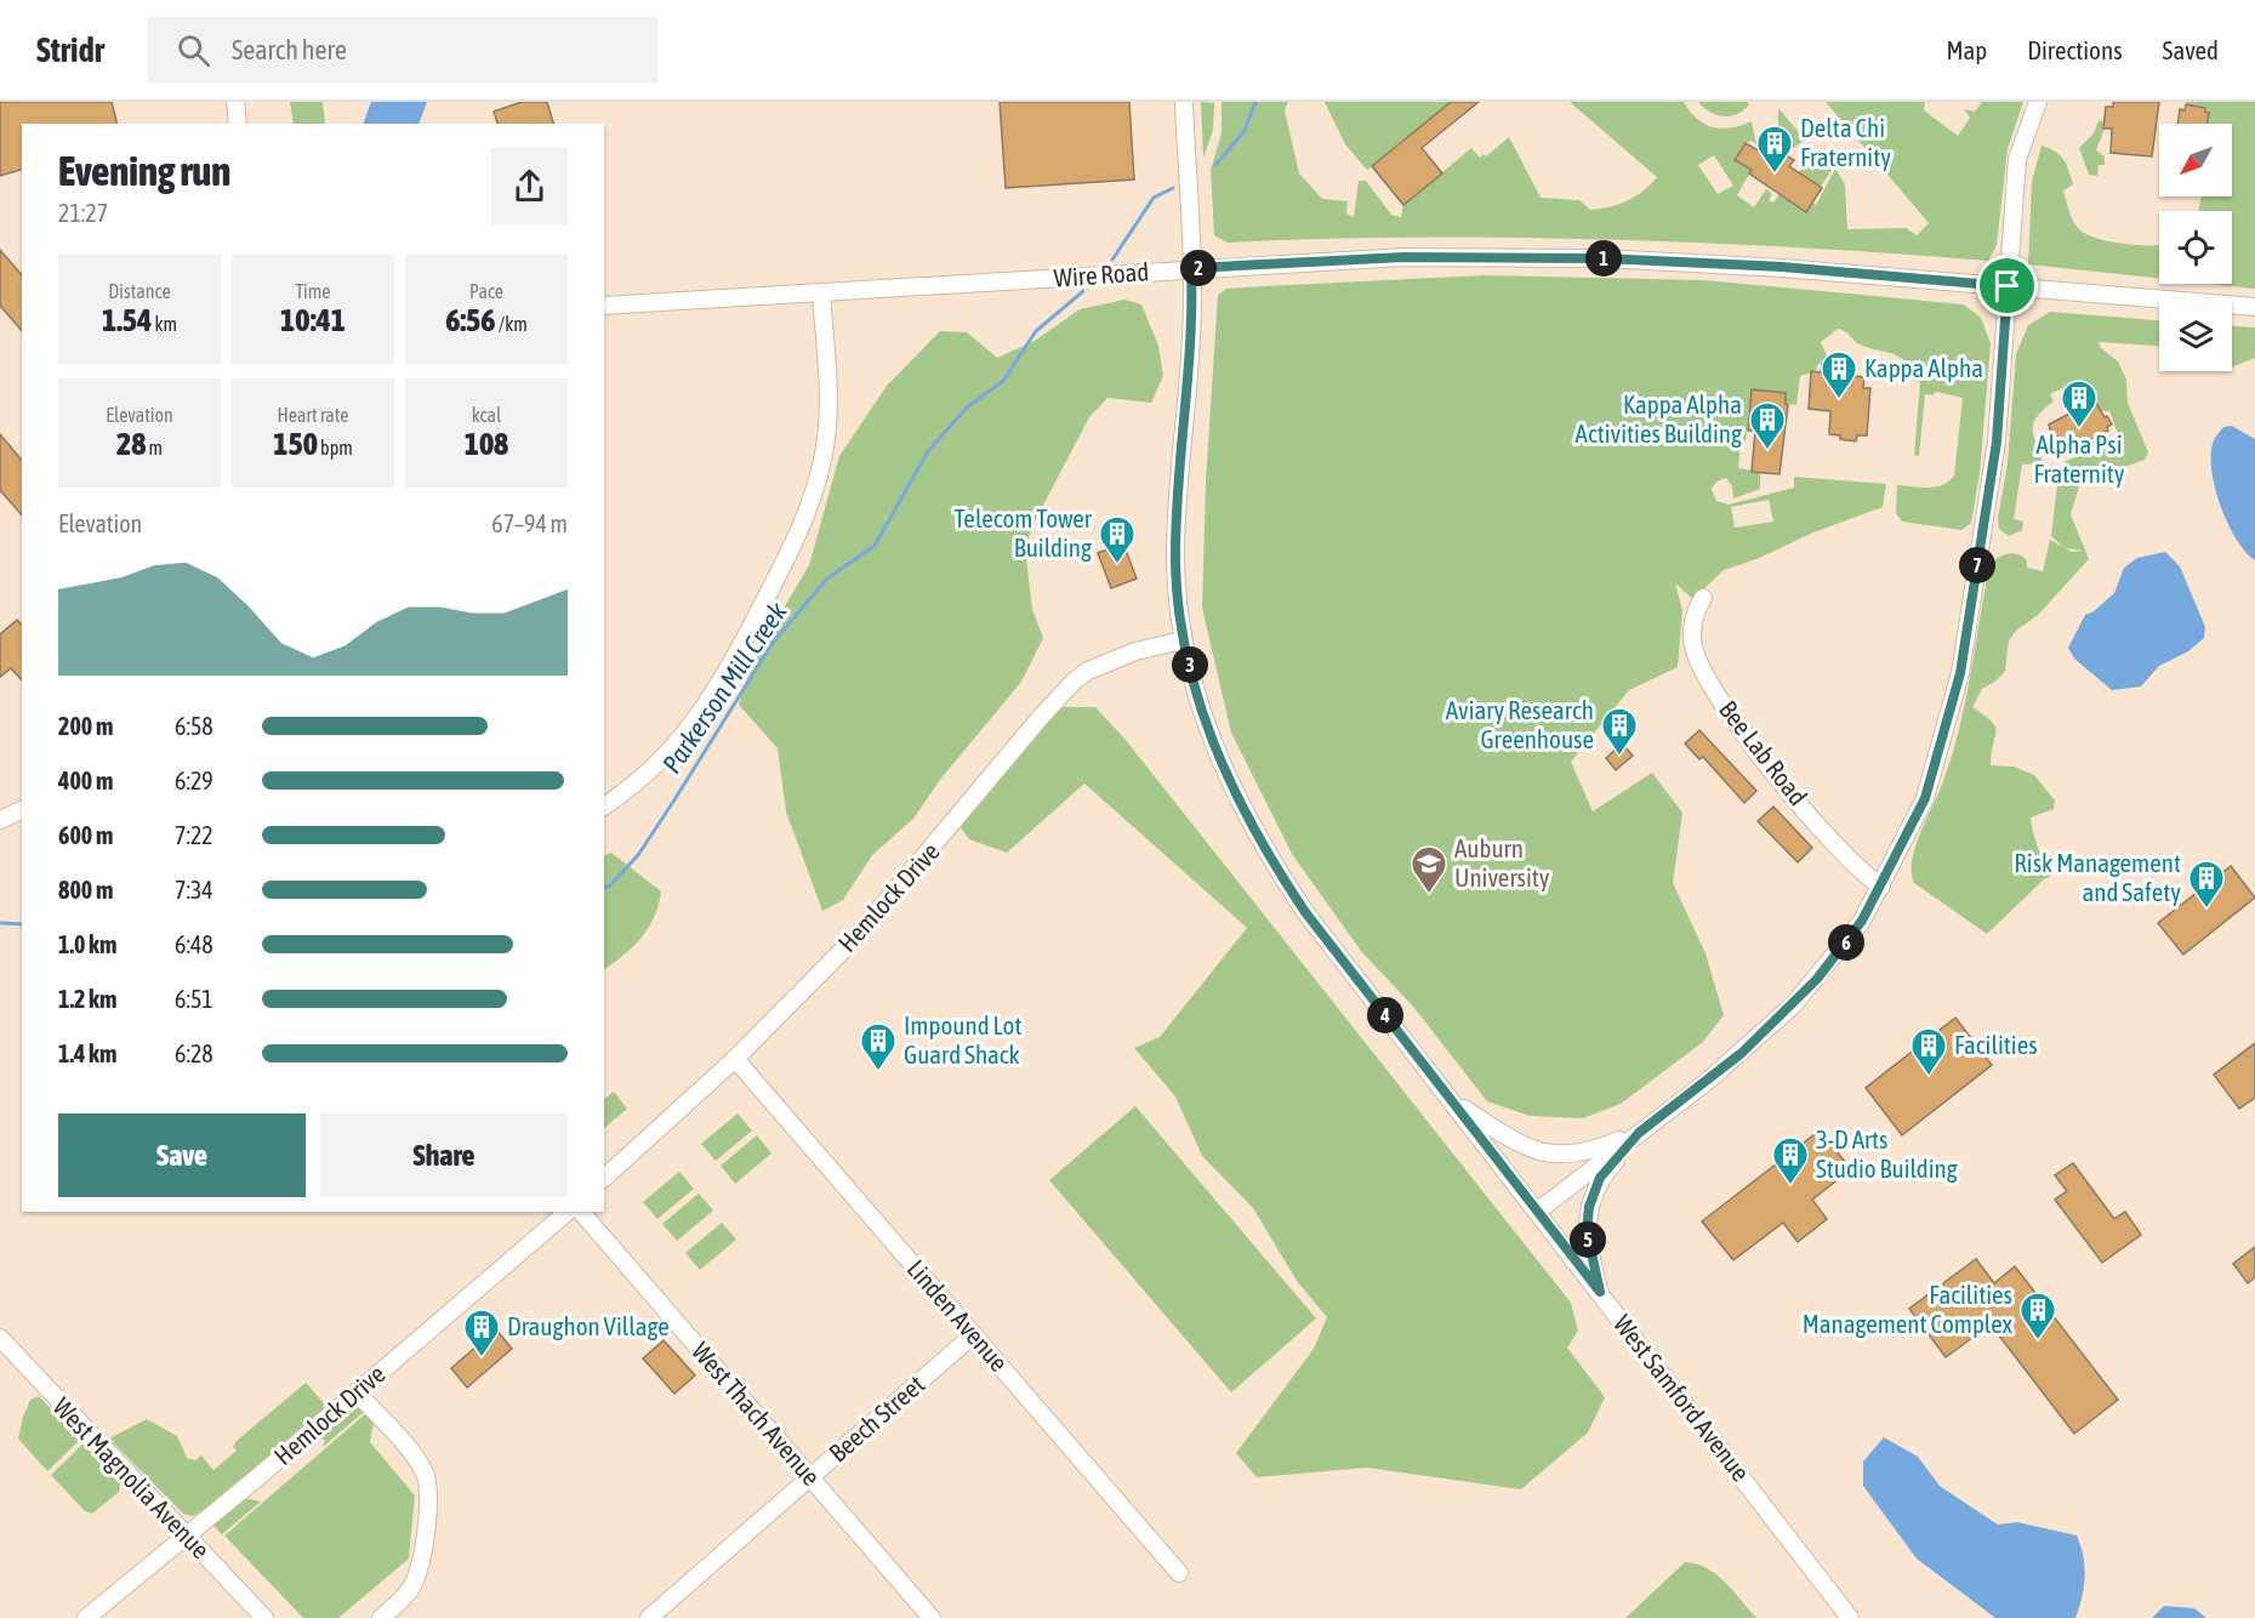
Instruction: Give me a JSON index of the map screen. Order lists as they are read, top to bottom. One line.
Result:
{"streets":{"street":["Wire Road","Bee Lab Road","Hemlock Drive","Linden Avenue","West Samford Avenue","West Thach Avenue","Beech Street","West Magnolia Avenue"]},"crossings":[["Wire Road","West Samford Avenue"],["Hemlock Drive","Linden Avenue"],["Hemlock Drive","West Samford Avenue"],["Hemlock Drive","West Magnolia Avenue"],["Linden Avenue","Beech Street"],["West Thach Avenue","Beech Street"]],"water":["Parkerson Mill Creek"],"places":{"building":["Delta Chi Fraternity","Kappa Alpha","Alpha Psi Fraternity","Kappa Alpha Activities Building","Telecom Tower Building","Aviary Research Greenhouse","Risk Management and Safety","Impound Lot Guard Shack","Facilities","3-D Arts Studio Building","Facilities Management Complex","Draughon Village"],"school or university":["Auburn University"]},"north":"bottom left","page":{"header":"Stridr","search":"Search here","nav":["Map","Directions","Saved"],"heading":["Evening run","21:27"],"pins":["1","2","7","3","6","4","5"],"stats":[["Distance","1.54 km"],["Time","10:41"],["Pace","6:56 /km"],["Elevation","28 m"],["Heart rate","150 bpm"],["kcal","108"]],"chart":["Elevation","67–94 m"],"list":[{"name":"200 m","note":"6:58"},{"name":"400 m","note":"6:29"},{"name":"600 m","note":"7:22"},{"name":"800 m","note":"7:34"},{"name":"1.0 km","note":"6:48"},{"name":"1.2 km","note":"6:51"},{"name":"1.4 km","note":"6:28"}],"buttons":["Save","Share"]}}
